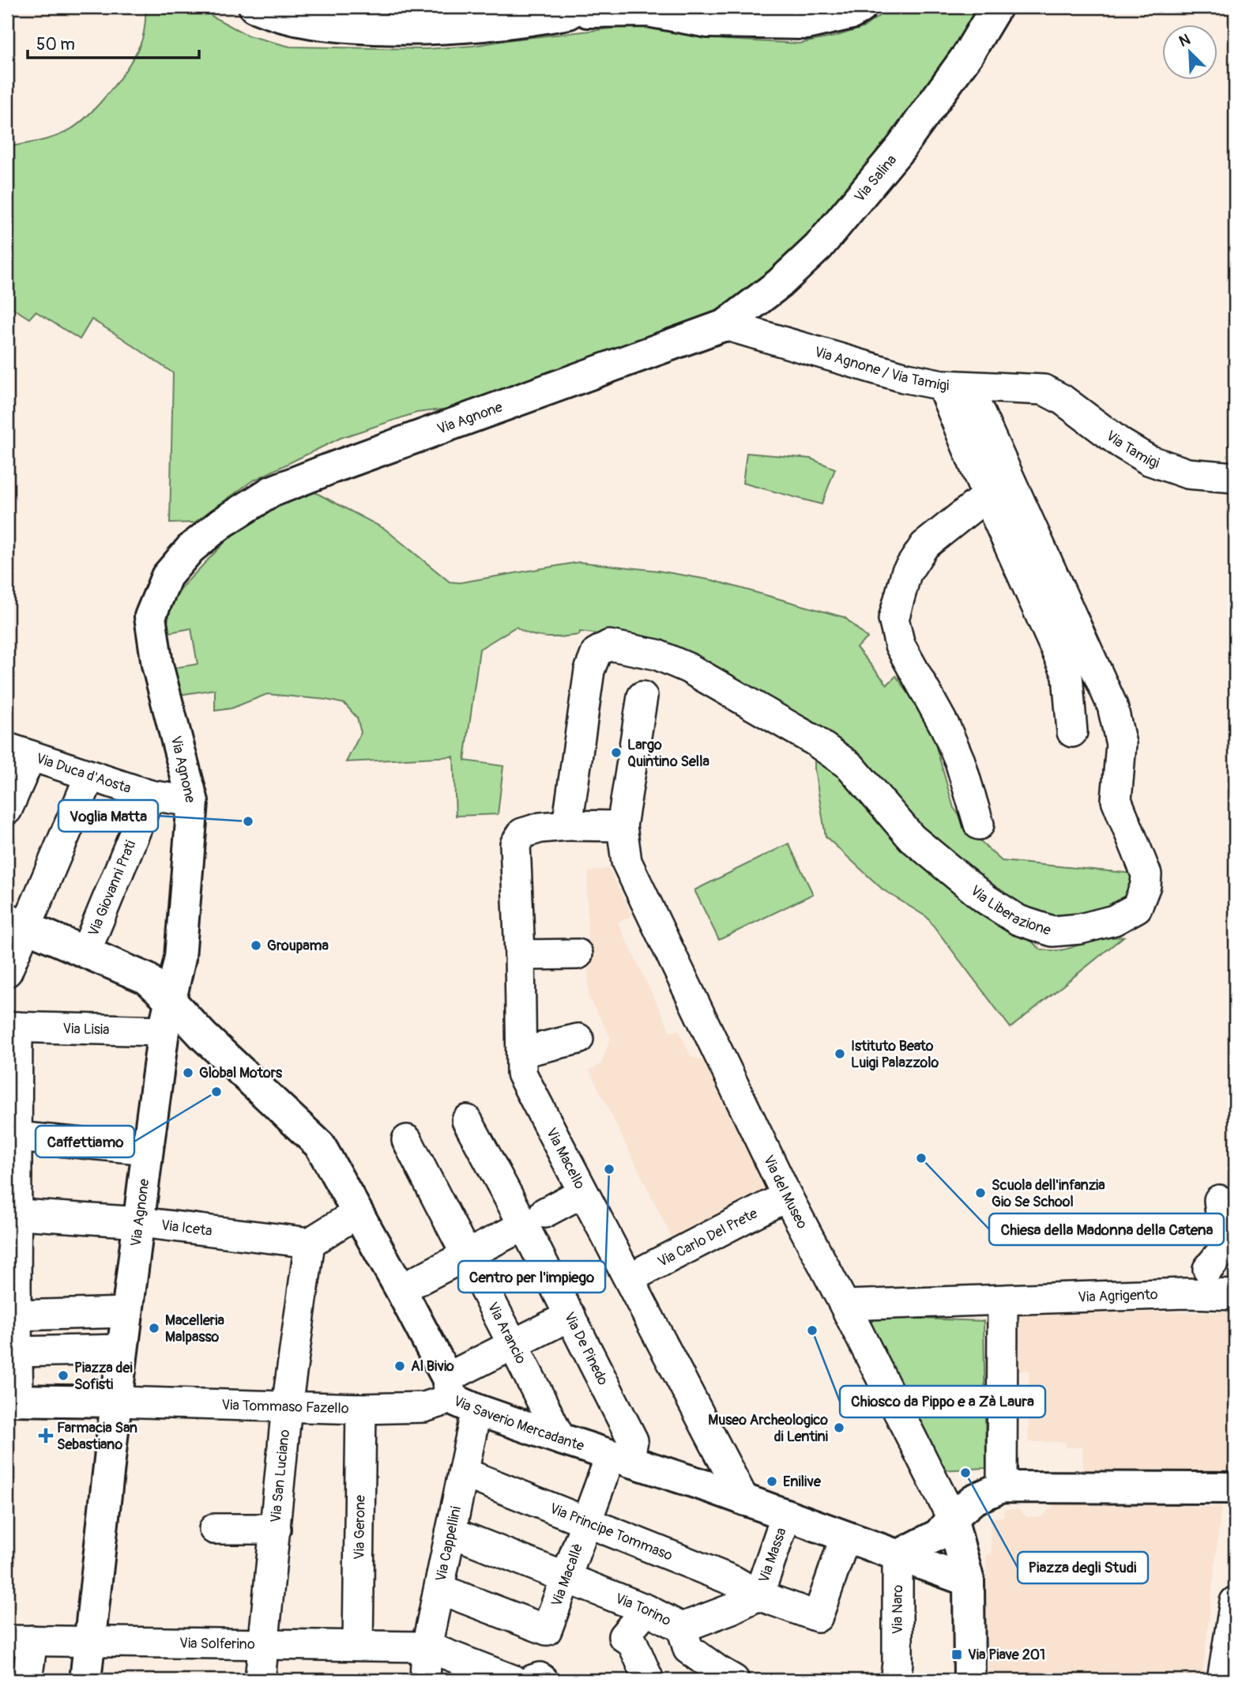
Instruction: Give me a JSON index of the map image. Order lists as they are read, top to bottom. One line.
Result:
{"streets":{"main road":["Via Salina","Via Agnone","Via Saverio Mercadante"],"street":["Via Agnone / Via Tamigi","Via Tamigi","Via Duca d'Aosta","Via Giovanni Prati","Via Liberazione","Via Lisia","Via Macello","Via del Museo","Via Iceta","Via Carlo Del Prete","Via Agrigento","Via Arancio","Via De Pinedo","Via Tommaso Fazello","Via San Luciano","Via Gerone","Via Principe Tommaso","Via Cappellini","Via Massa","Via Macallè","Via Torino","Via Naro","Via Solferino"]},"crossings":[["Via Salina","Via Agnone / Via Tamigi"],["Via Salina","Via Agnone"],["Via Agnone / Via Tamigi","Via Agnone"],["Via Agnone / Via Tamigi","Via Tamigi"],["Via Agnone / Via Tamigi","Via Liberazione"],["Via Agnone","Via Duca d'Aosta"],["Via Agnone","Via Lisia"],["Via Agnone","Via Iceta"],["Via Agnone","Via Tommaso Fazello"],["Via Agnone","Via Saverio Mercadante"],["Via Agnone","Via Solferino"],["Via Duca d'Aosta","Via Giovanni Prati"],["Via Giovanni Prati","Via Saverio Mercadante"],["Via Liberazione","Via Macello"],["Via Macello","Via del Museo"],["Via Macello","Via Carlo Del Prete"],["Via Macello","Via Saverio Mercadante"],["Via del Museo","Via Carlo Del Prete"],["Via del Museo","Via Agrigento"],["Via Iceta","Via San Luciano"],["Via Arancio","Via Saverio Mercadante"],["Via De Pinedo","Via Saverio Mercadante"],["Via De Pinedo","Via Macallè"],["Via Tommaso Fazello","Via Saverio Mercadante"],["Via Tommaso Fazello","Via San Luciano"],["Via Tommaso Fazello","Via Gerone"],["Via Tommaso Fazello","Via Cappellini"],["Via Saverio Mercadante","Via Cappellini"],["Via Saverio Mercadante","Via Massa"],["Via Saverio Mercadante","Via Macallè"],["Via Saverio Mercadante","Via Naro"],["Via San Luciano","Via Solferino"],["Via Gerone","Via Solferino"],["Via Principe Tommaso","Via Cappellini"],["Via Principe Tommaso","Via Massa"],["Via Principe Tommaso","Via Macallè"],["Via Principe Tommaso","Via Torino"],["Via Cappellini","Via Macallè"],["Via Cappellini","Via Torino"],["Via Cappellini","Via Solferino"],["Via Massa","Via Torino"],["Via Macallè","Via Torino"]],"places":{"other":["Largo Quintino Sella","Voglia Matta","Groupama","Istituto Beato Luigi Palazzolo","Global Motors","Caffettiamo","Chiesa della Madonna della Catena","Centro per l'impiego","Scuola dell'infanzia Gio Se School","Macelleria Malpasso","Chiosco da Pippo e a Zà Laura","Al Bivio","Piazza dei Sofisti","Museo Archeologico di Lentini","Piazza degli Studi","Enilive"],"health":["Farmacia San Sebastiano"],"transit":["Via Piave 201"]},"scale_bar":"50 m","north":"top left"}
